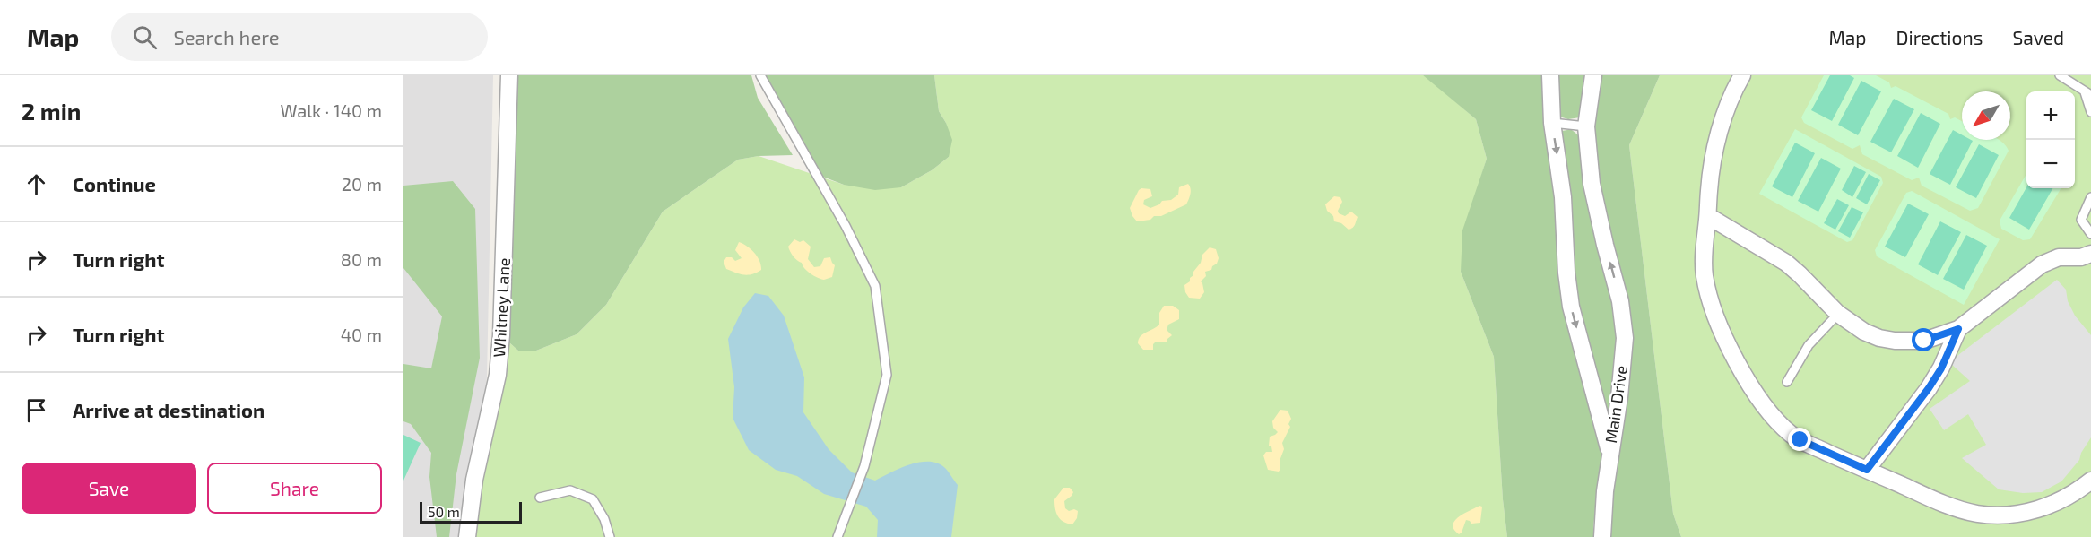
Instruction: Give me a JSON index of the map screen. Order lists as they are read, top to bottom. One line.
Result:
{"streets":{"street":["Whitney Lane","Main Drive"]},"scale_bar":"50 m","north":"bottom left","page":{"header":"Map","search":"Search here","nav":["Map","Directions","Saved"],"heading":["2 min","Walk · 140 m"],"map_buttons":["+","−"],"list":[["Continue","20 m"],["Turn right","80 m"],["Turn right","40 m"],"Arrive at destination"],"buttons":["Save","Share"],"scale":"50 m"}}
